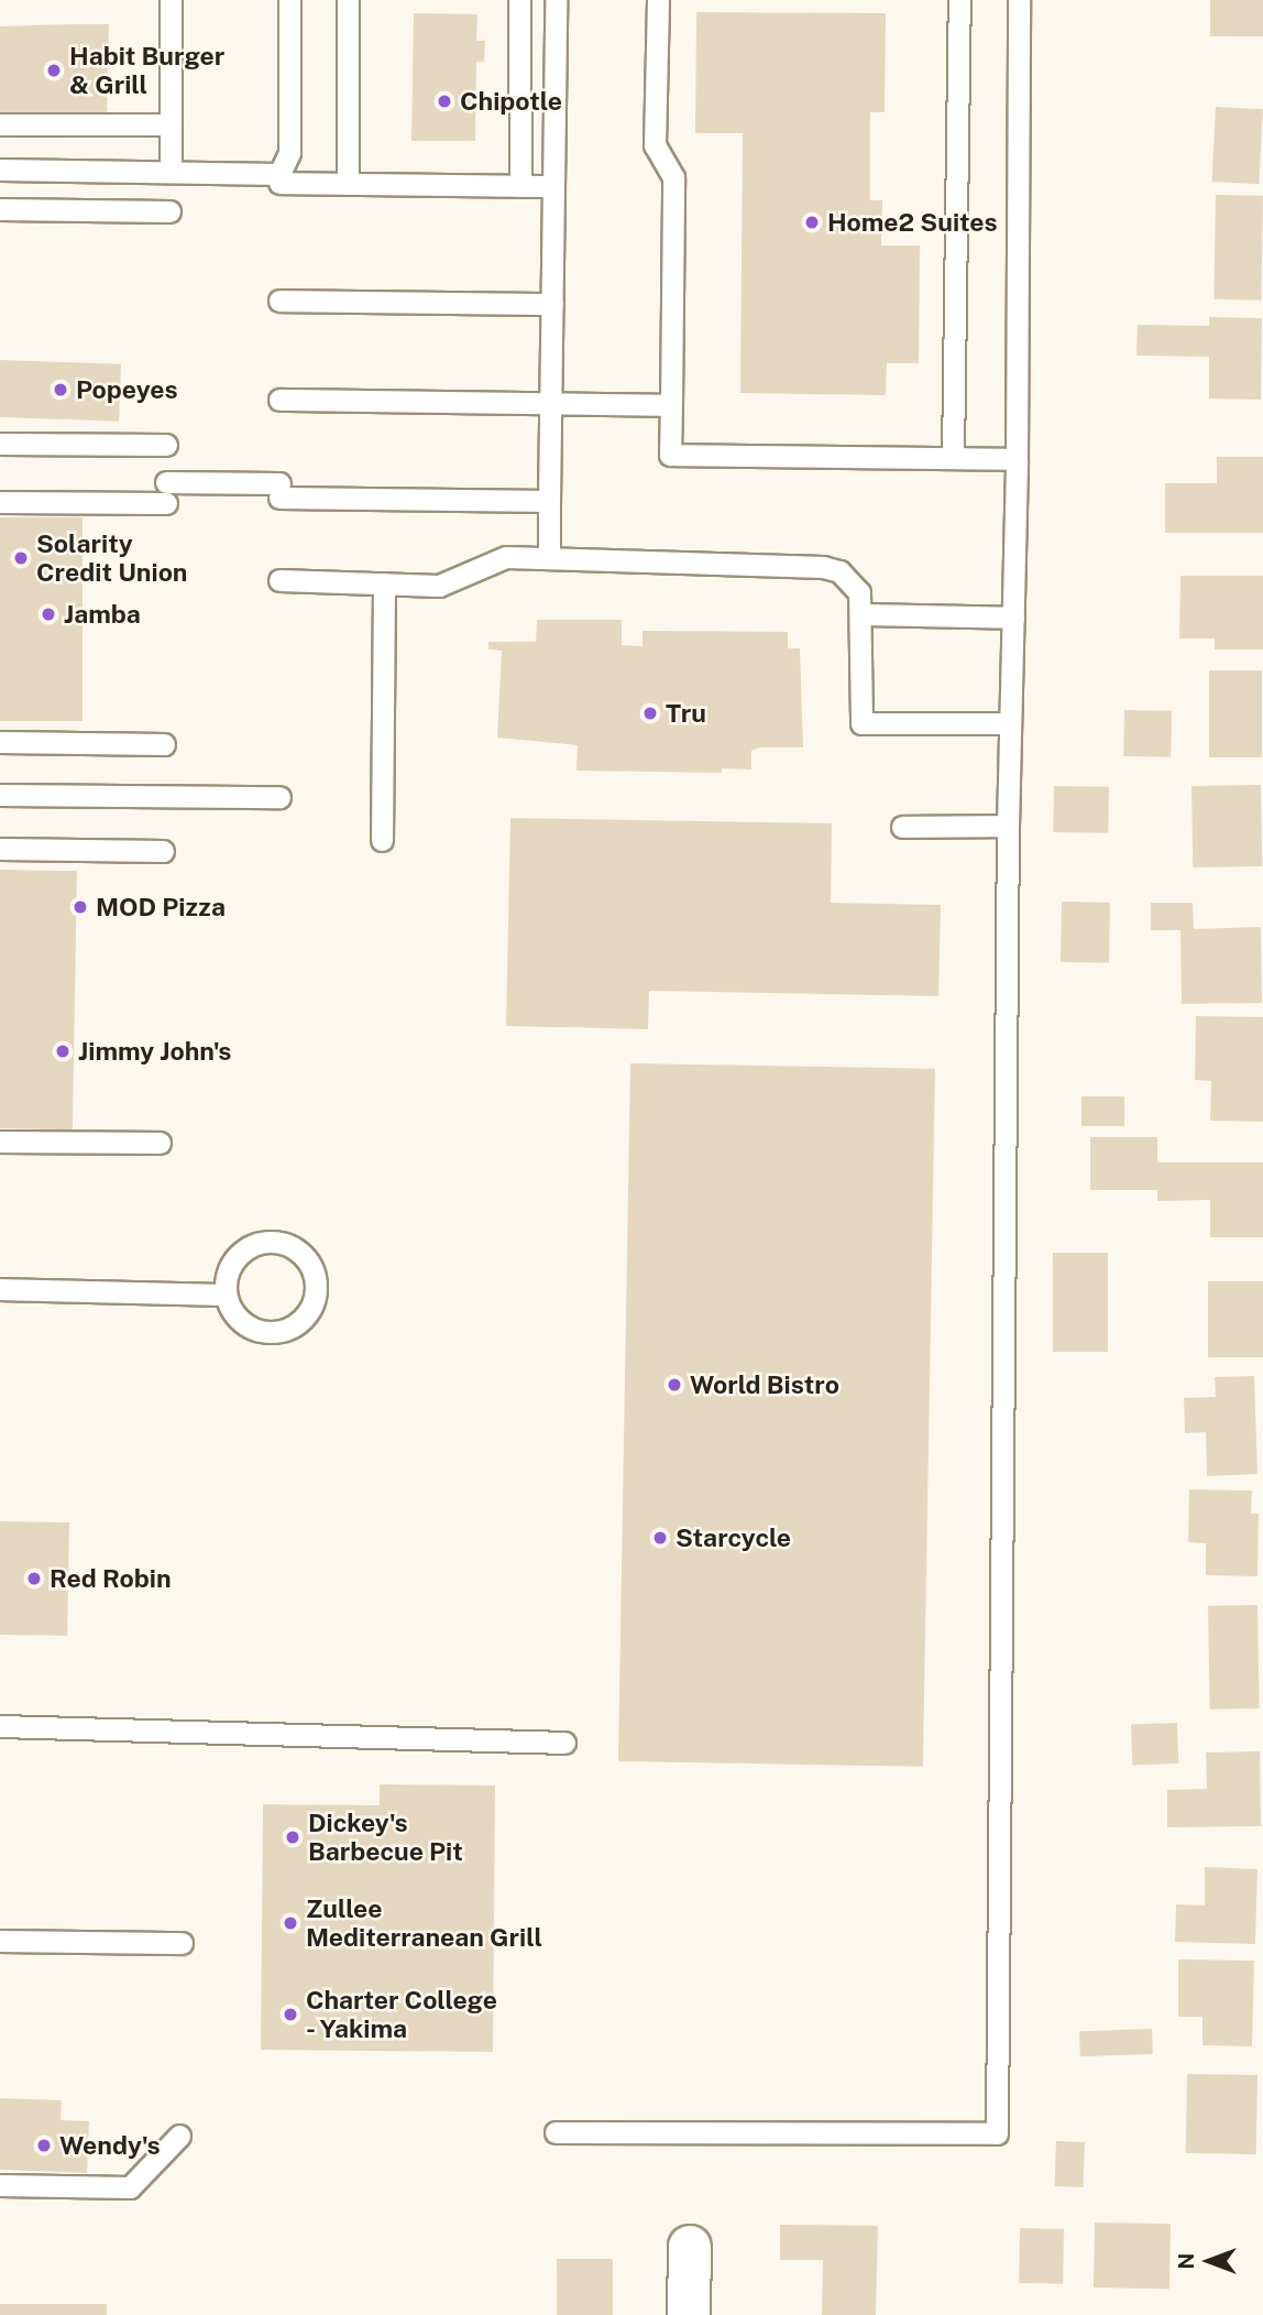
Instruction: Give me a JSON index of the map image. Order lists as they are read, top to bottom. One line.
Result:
{"places":["Habit Burger & Grill","Chipotle","Home2 Suites","Popeyes","Solarity Credit Union","Jamba","Tru","MOD Pizza","Jimmy John's","World Bistro","Starcycle","Red Robin","Dickey's Barbecue Pit","Zullee Mediterranean Grill","Charter College - Yakima","Wendy's"],"north":"left"}
